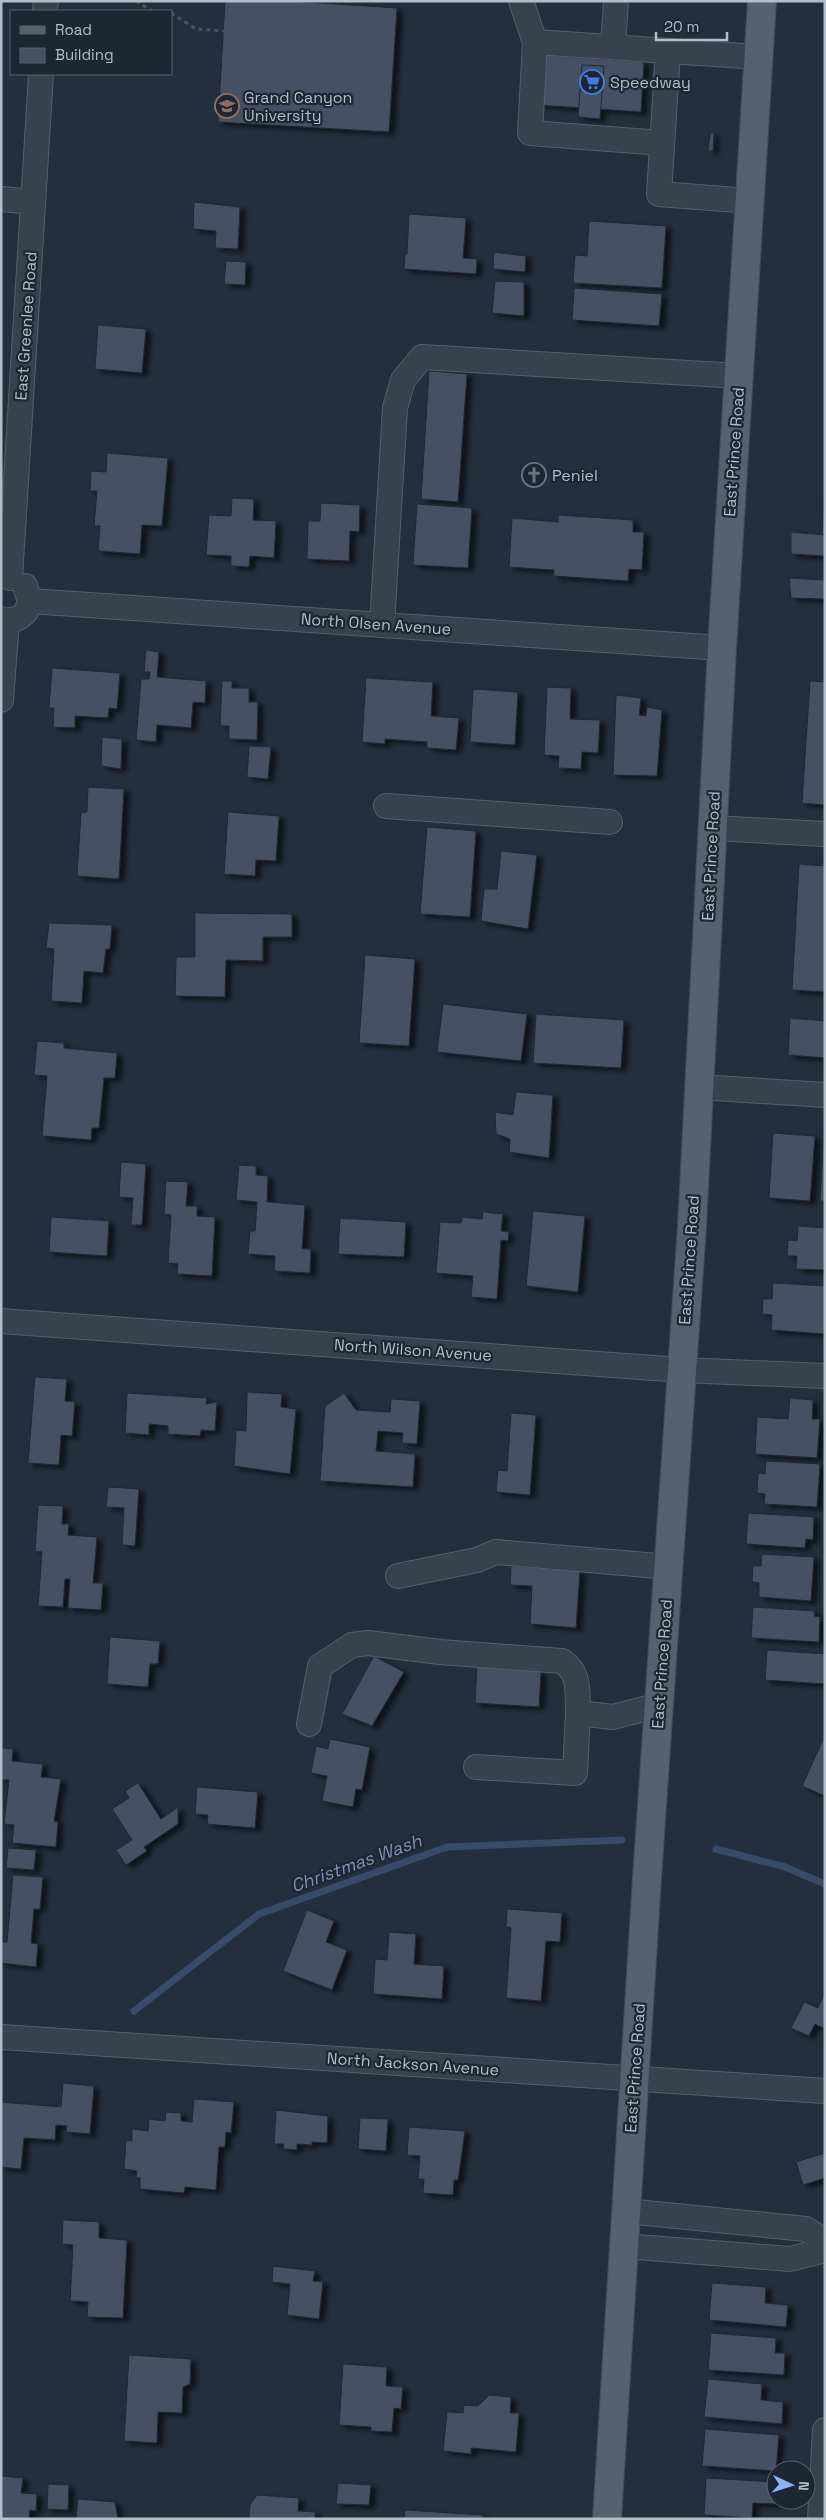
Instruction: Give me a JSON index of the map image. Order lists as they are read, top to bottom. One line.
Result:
{"streets":{"main road":["East Prince Road"],"street":["East Greenlee Road","North Olsen Avenue","North Wilson Avenue","North Jackson Avenue"]},"crossings":[["East Prince Road","North Olsen Avenue"],["East Prince Road","North Wilson Avenue"],["East Prince Road","North Jackson Avenue"]],"water":["Christmas Wash"],"places":{"supermarket":["Speedway"],"school or university":["Grand Canyon University"],"church":["Peniel"]},"legend":["Road","Building"],"scale_bar":"20 m","north":"right"}
